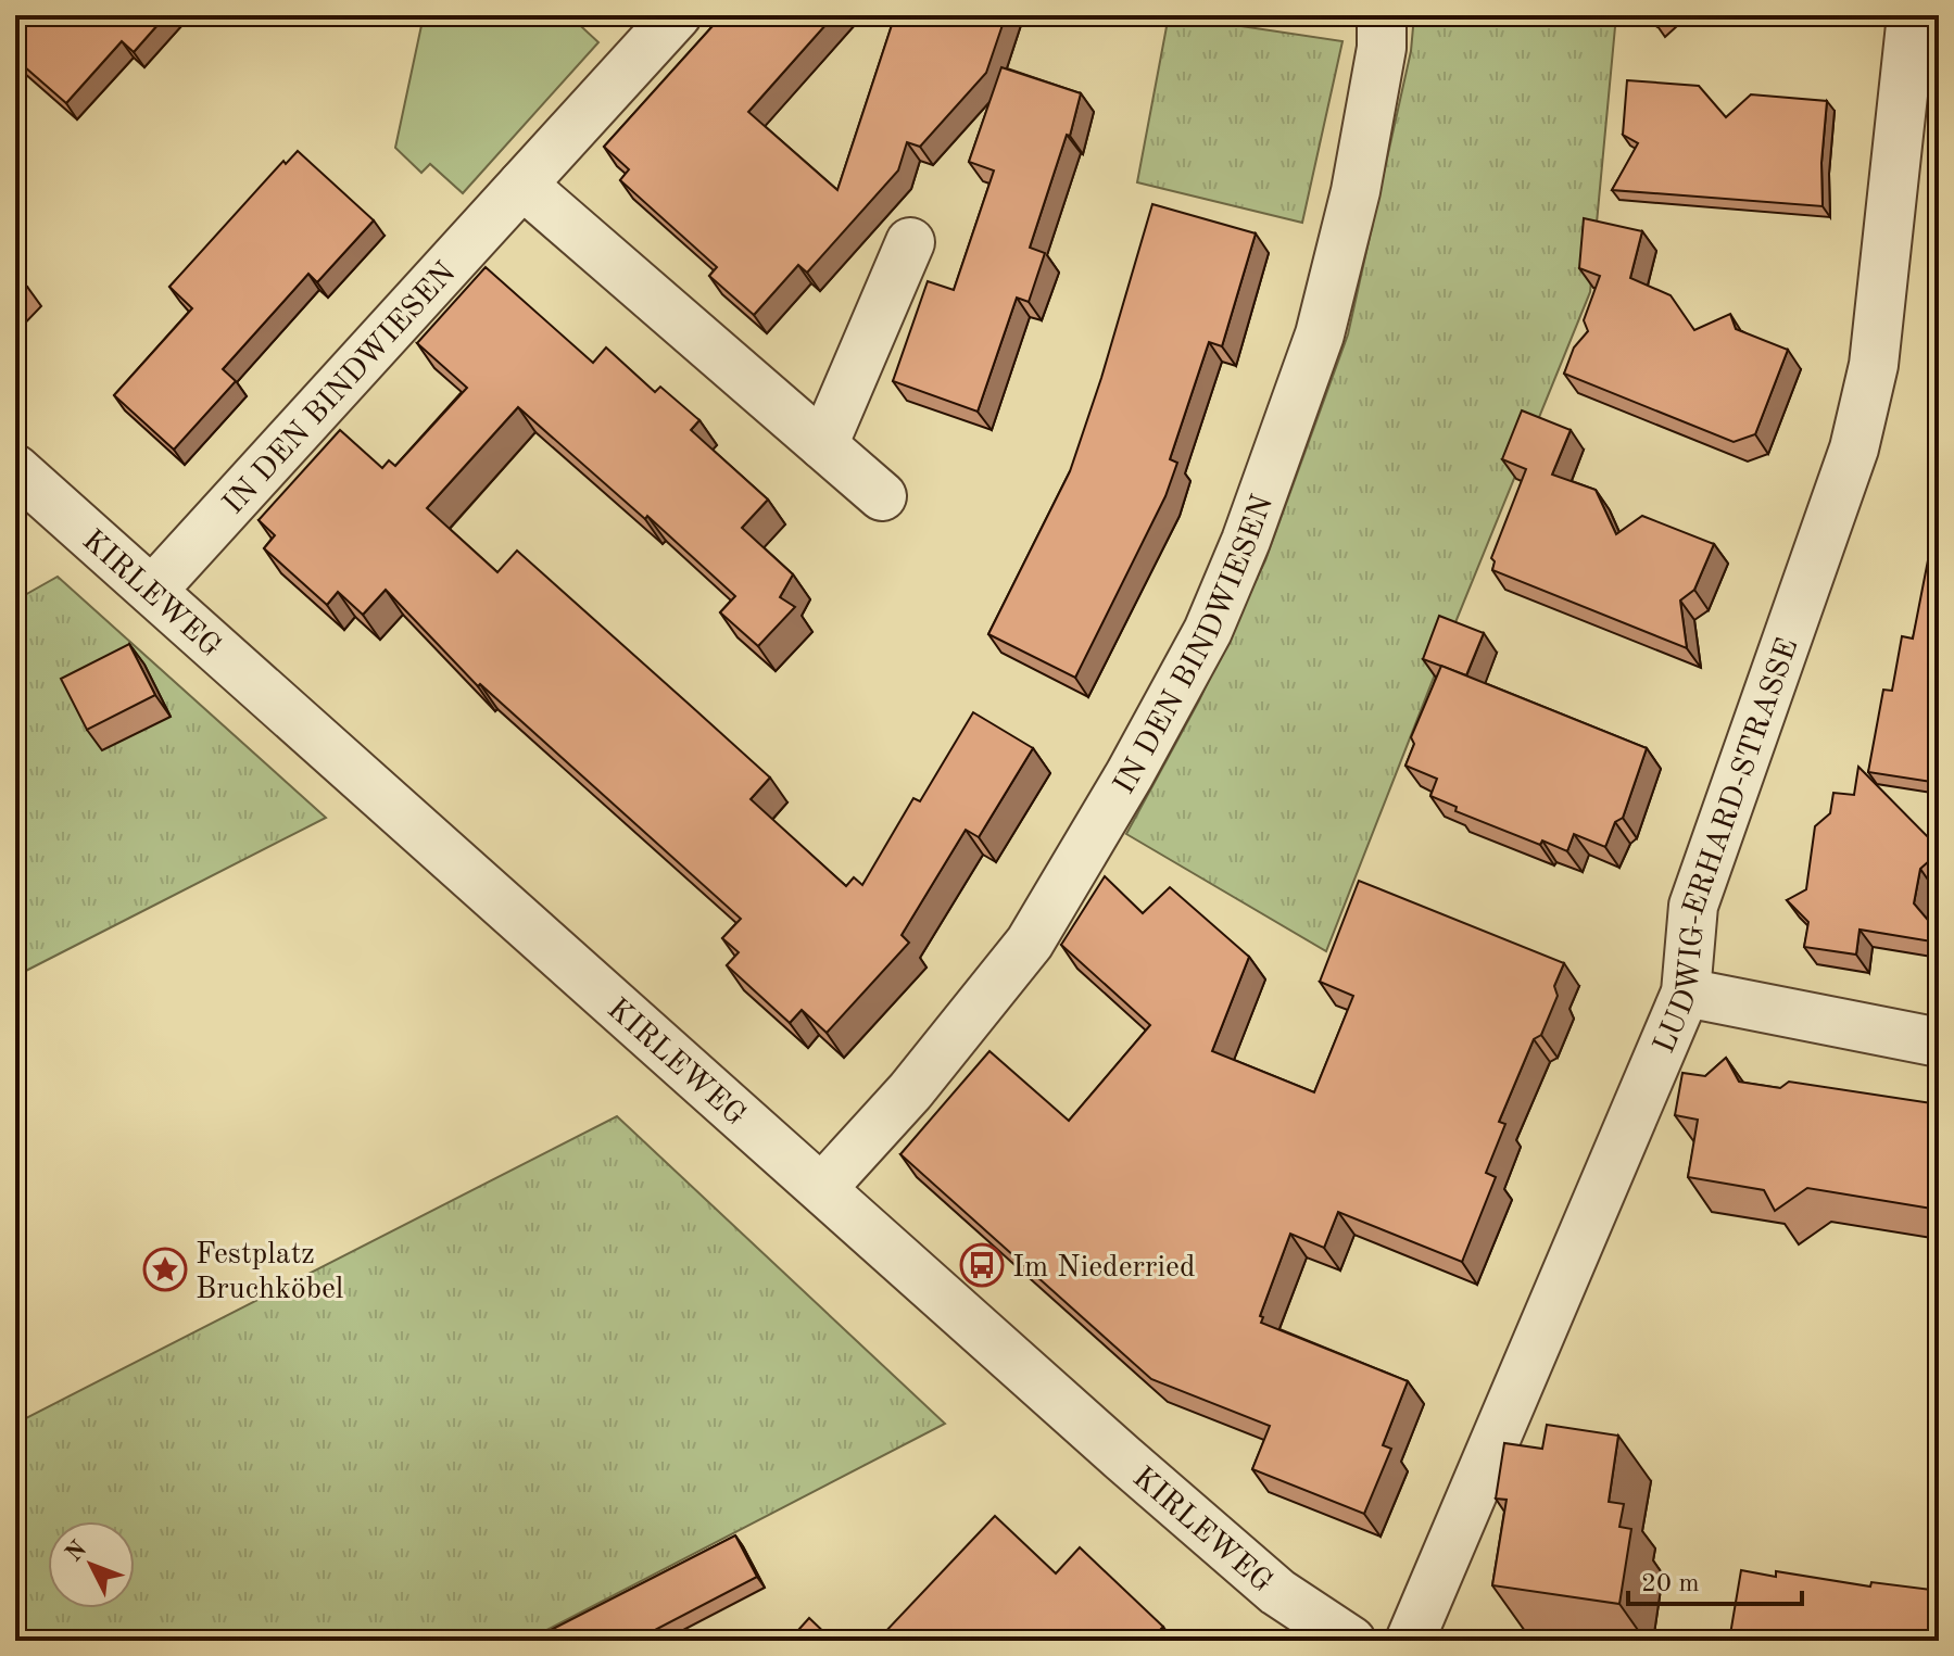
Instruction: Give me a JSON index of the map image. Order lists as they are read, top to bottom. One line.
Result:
{"streets":{"street":["IN DEN BINDWIESEN","KIRLEWEG","LUDWIG-ERHARD-STRASSE"]},"crossings":[["IN DEN BINDWIESEN","KIRLEWEG"]],"places":{"bus stop":["Im Niederried"],"place":["Festplatz Bruchköbel"]},"scale_bar":"20 m","north":"top left"}
